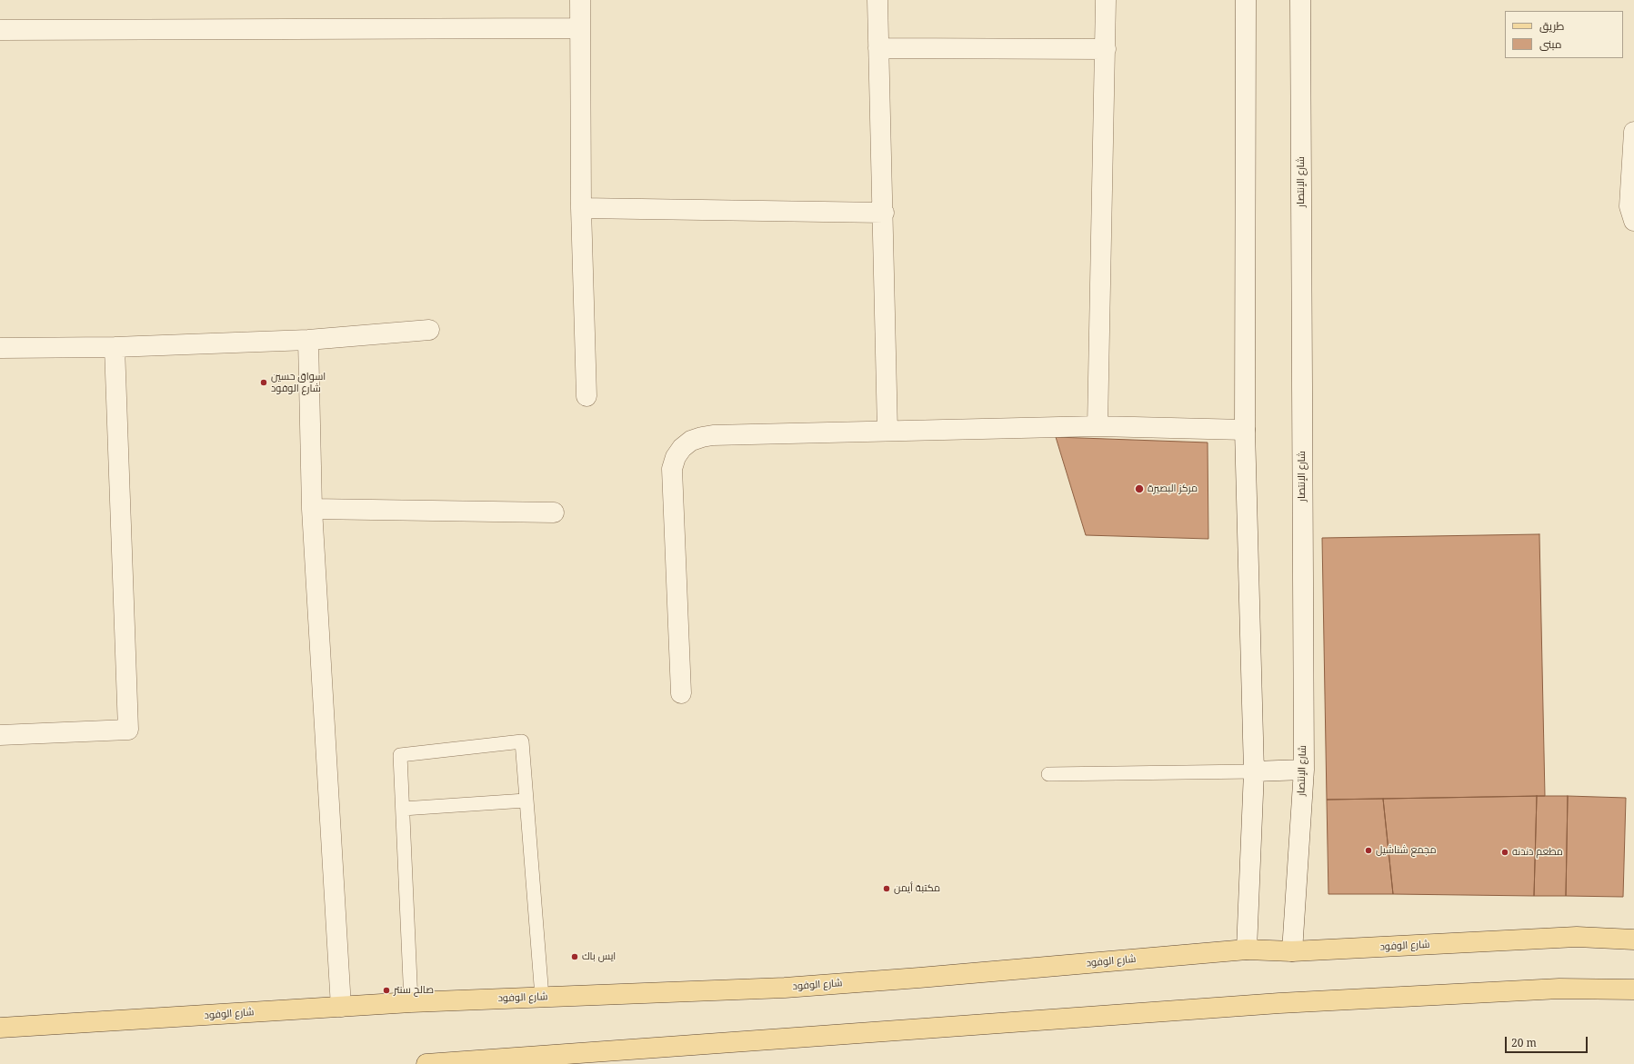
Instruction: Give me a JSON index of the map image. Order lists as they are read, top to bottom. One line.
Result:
{"streets":{"main road":["شارع الوفود"],"street":["شارع الإنتصار"]},"crossings":[["شارع الإنتصار","شارع الوفود"]],"places":["اسواق حسين شارع الوفود","مركز البصيرة","مجمع شناشيل","مطعم دندنه","مكتبة أيمن","ايس باك","صالح سنتر"],"legend":["طريق","مبنى"],"scale_bar":"20 m"}
